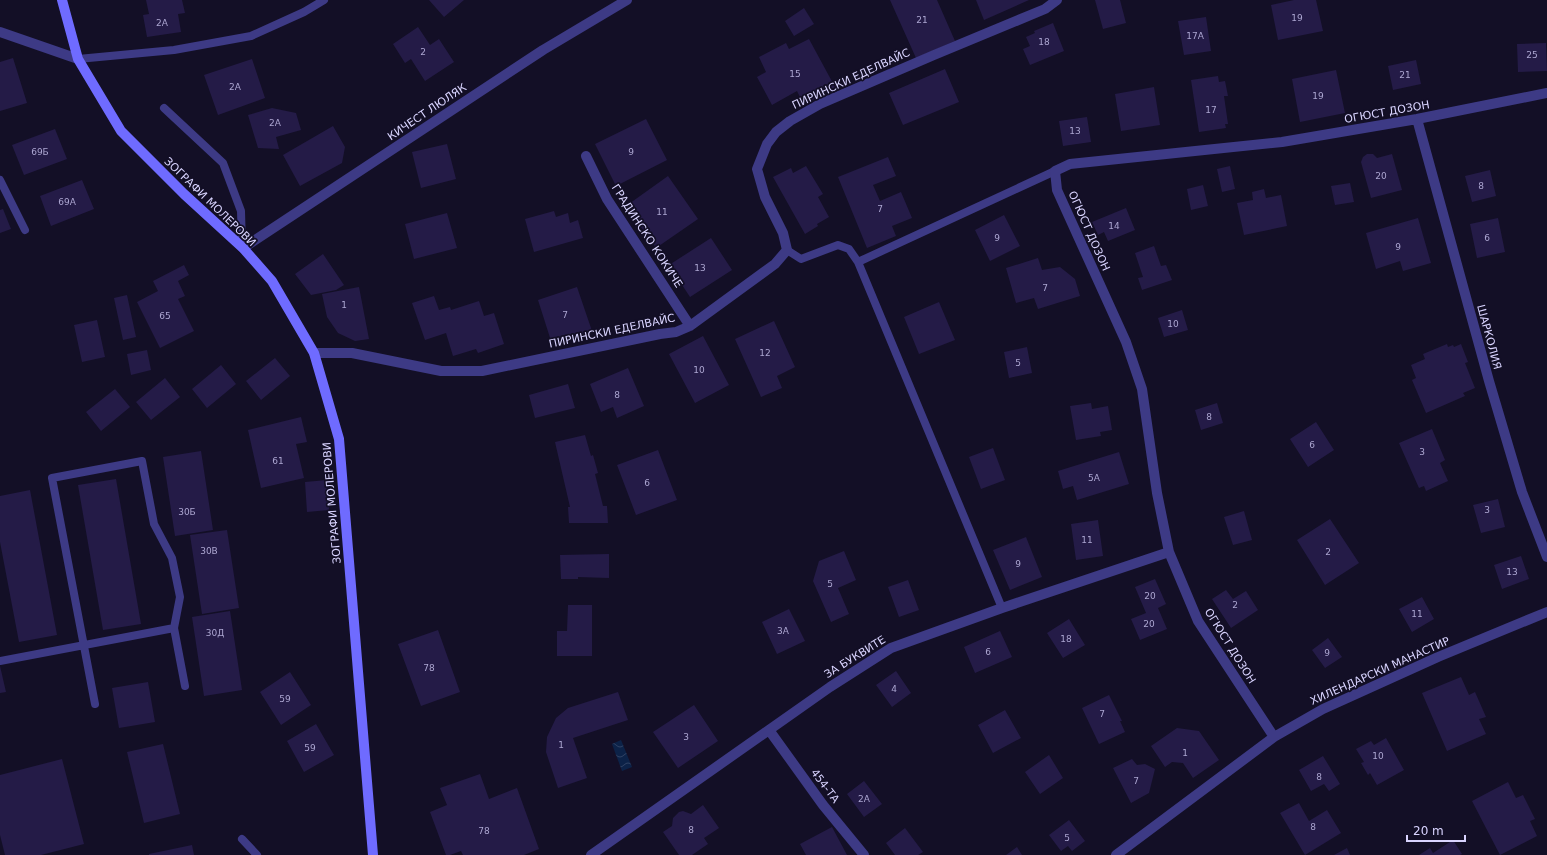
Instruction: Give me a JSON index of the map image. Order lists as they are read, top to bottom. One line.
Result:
{"streets":{"street":["ПИРИНСКИ ЕДЕЛВАЙС","КИЧЕСТ ЛЮЛЯК","ОГЮСТ ДОЗОН","ЗОГРАФИ МОЛЕРОВИ","ГРАДИНСКО КОКИЧЕ","ШАРКОЛИЯ","ЗА БУКВИТЕ","ХИЛЕНДАРСКИ МАНАСТИР","454-ТА"]},"crossings":[["ПИРИНСКИ ЕДЕЛВАЙС","ЗОГРАФИ МОЛЕРОВИ"],["ПИРИНСКИ ЕДЕЛВАЙС","ГРАДИНСКО КОКИЧЕ"],["КИЧЕСТ ЛЮЛЯК","ЗОГРАФИ МОЛЕРОВИ"],["ОГЮСТ ДОЗОН","ШАРКОЛИЯ"],["ОГЮСТ ДОЗОН","ЗА БУКВИТЕ"],["ОГЮСТ ДОЗОН","ХИЛЕНДАРСКИ МАНАСТИР"],["ЗА БУКВИТЕ","454-ТА"]],"house_numbers":["19","21","2А","17А","18","2","25","15","21","2А","19","17","2А","13","69Б","9","20","8","69А","7","11","14","9","6","9","13","7","1","7","65","10","12","5","10","8","8","6","3","61","5А","6","3","30Б","11","30В","2","9","13","5","20","2","11","20","3А","30Д","18","6","9","78","4","59","7","3","1","59","1","10","8","7","2А","8","8","78","5"],"scale_bar":"20 m"}
